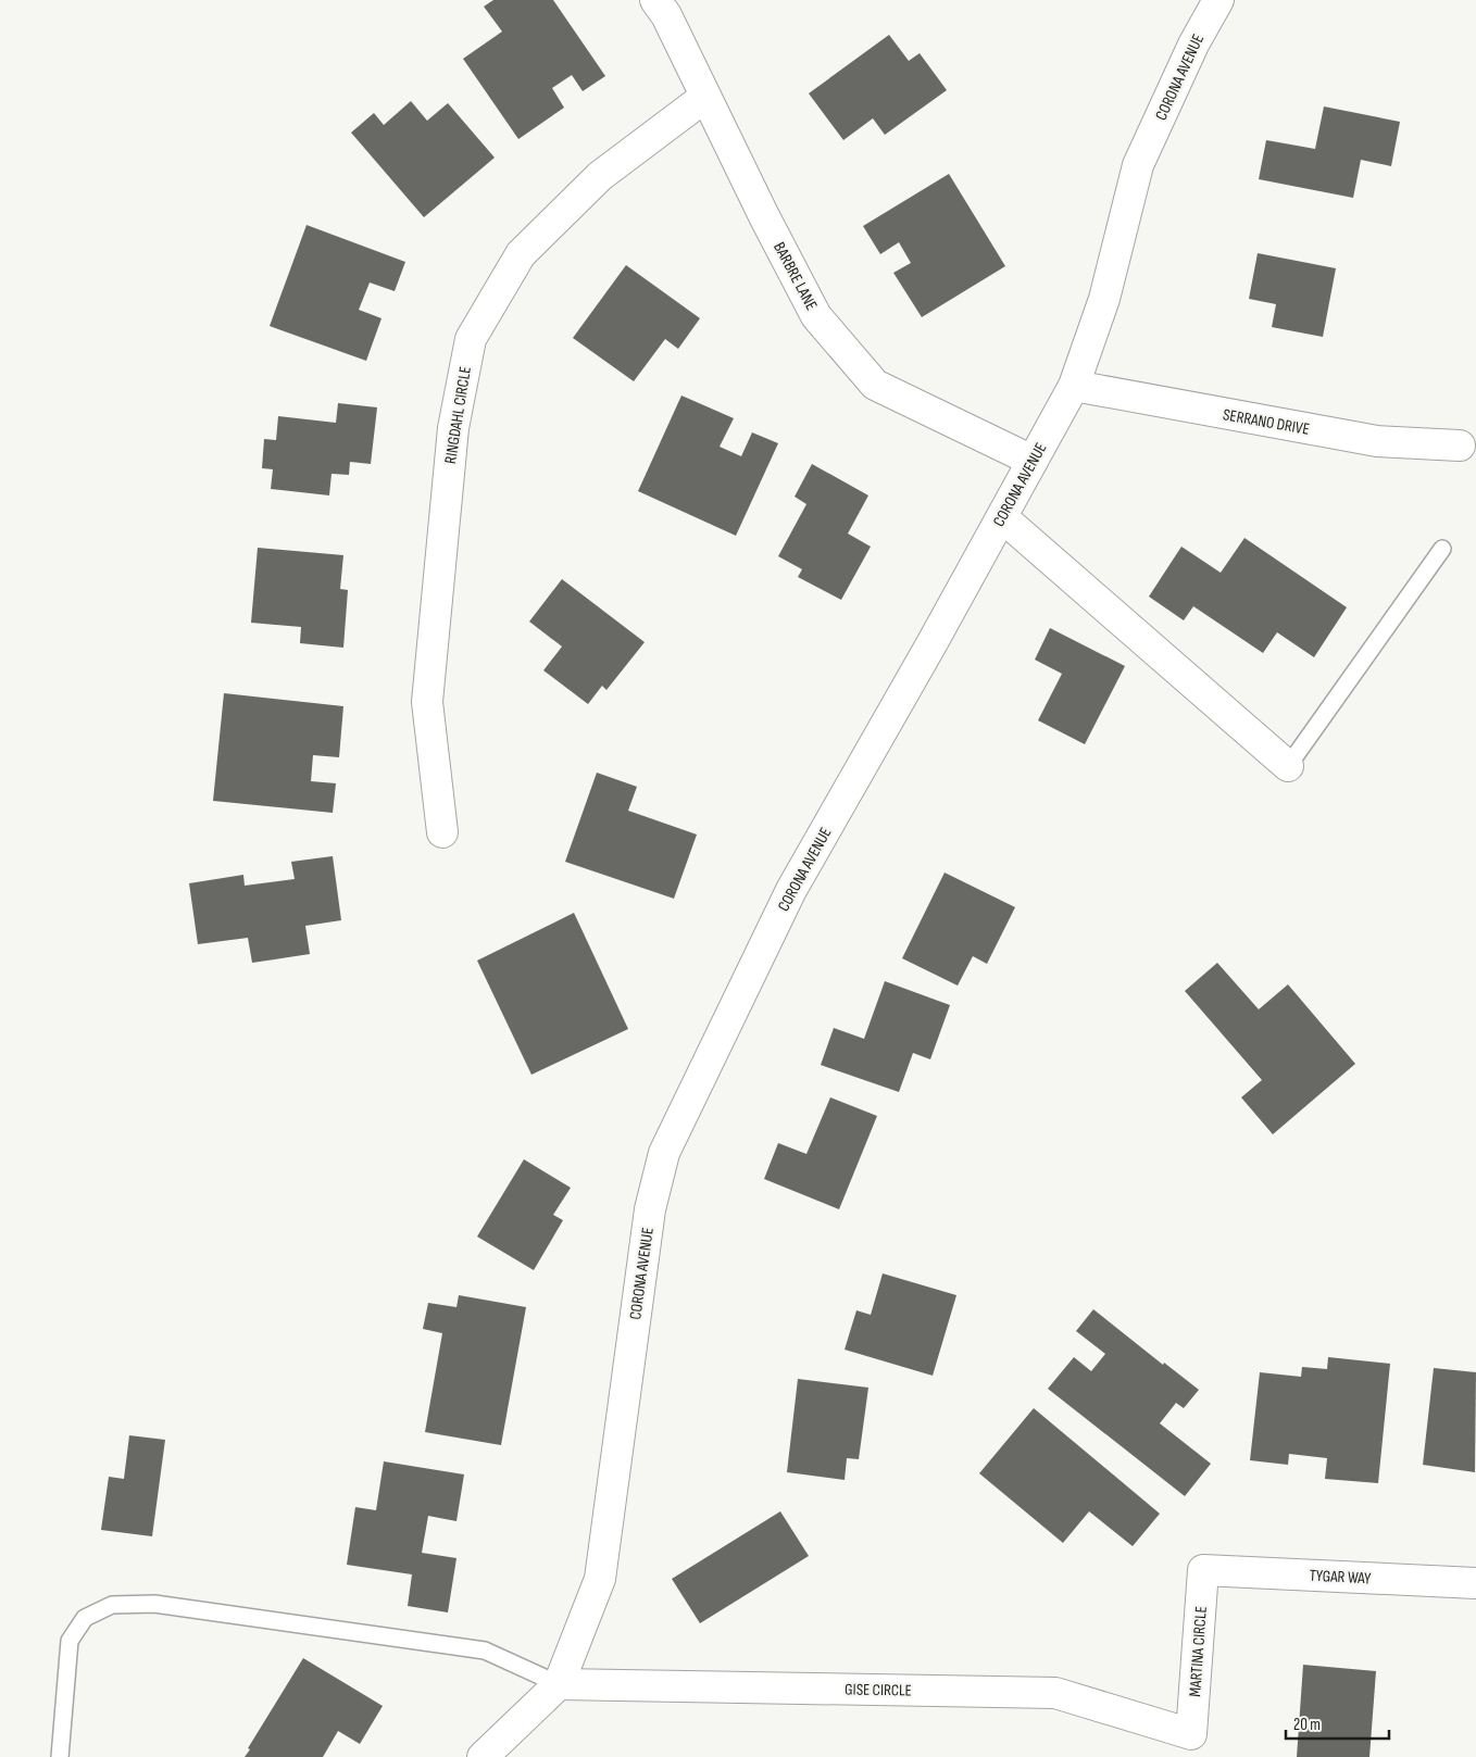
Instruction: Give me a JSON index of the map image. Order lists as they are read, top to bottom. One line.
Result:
{"streets":{"street":["CORONA AVENUE","BARBRE LANE","RINGDAHL CIRCLE","SERRANO DRIVE","TYGAR WAY","MARTINA CIRCLE","GISE CIRCLE"]},"crossings":[["CORONA AVENUE","BARBRE LANE"],["CORONA AVENUE","SERRANO DRIVE"],["CORONA AVENUE","GISE CIRCLE"],["BARBRE LANE","RINGDAHL CIRCLE"],["TYGAR WAY","MARTINA CIRCLE"],["MARTINA CIRCLE","GISE CIRCLE"]],"scale_bar":"20 m"}
